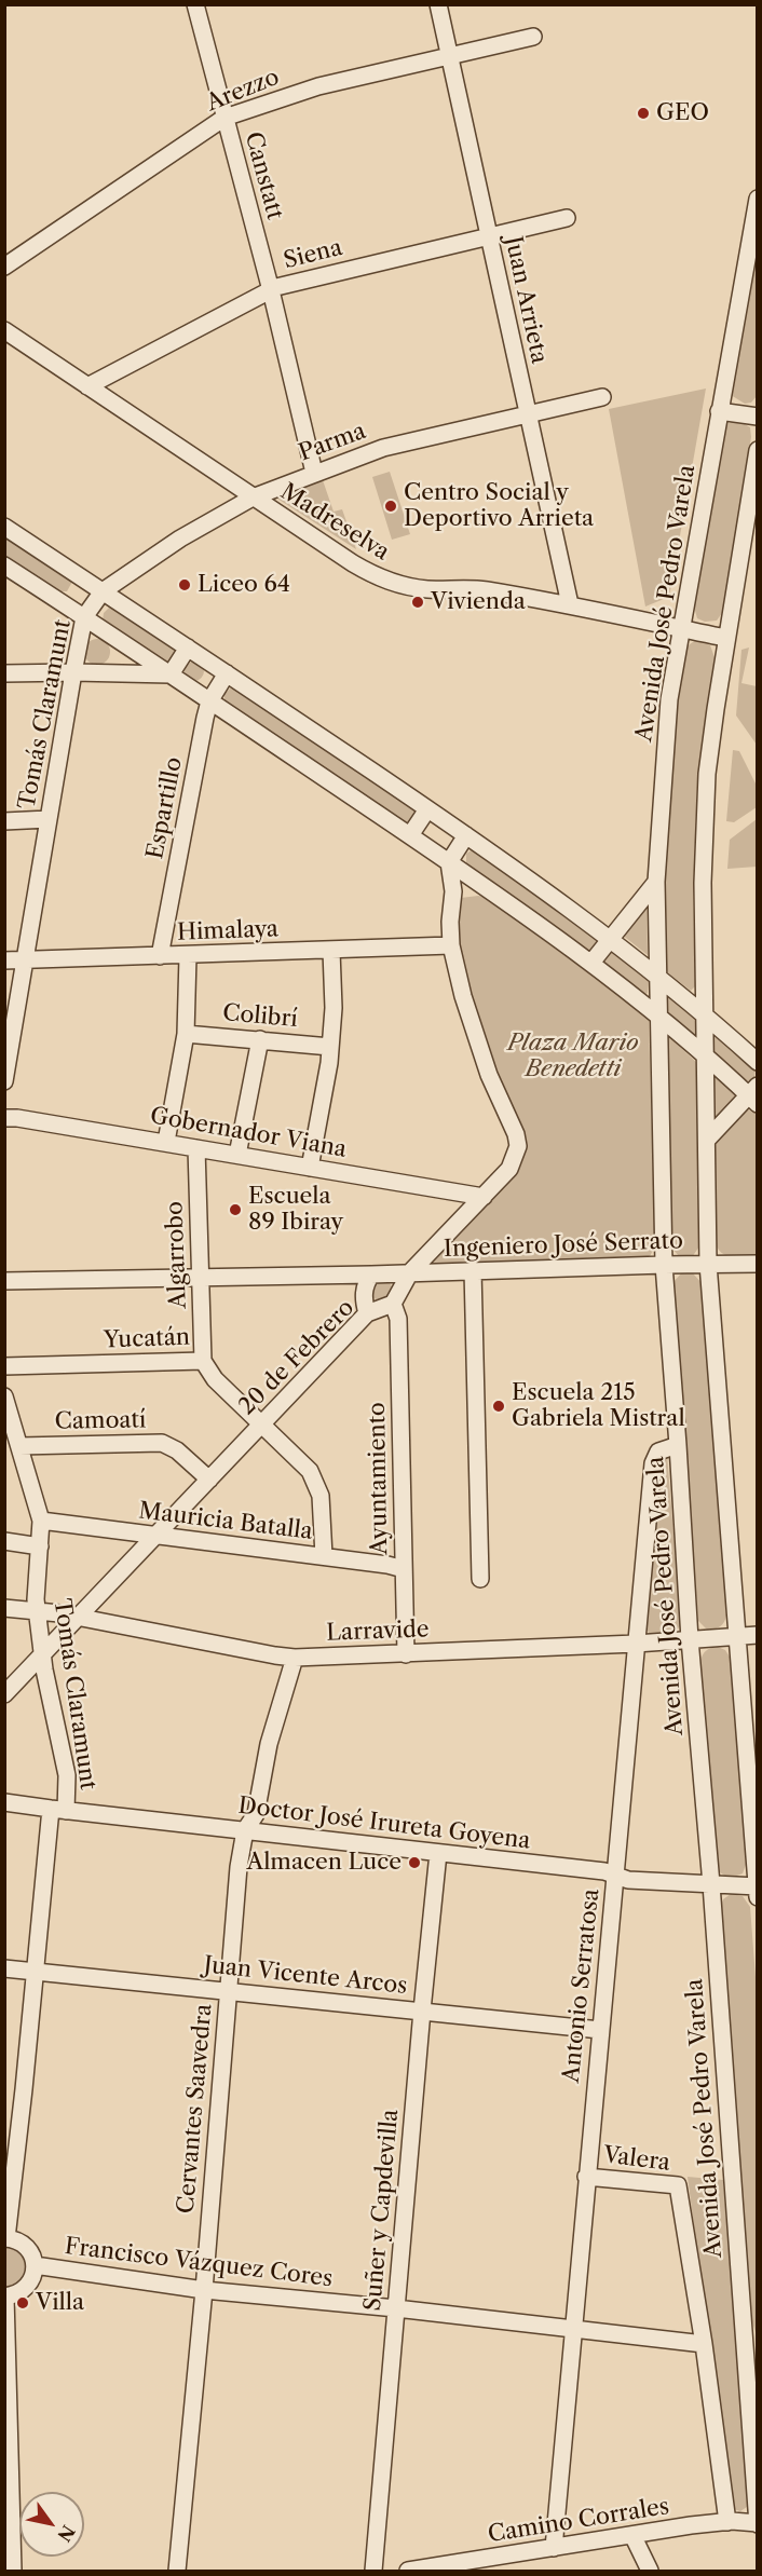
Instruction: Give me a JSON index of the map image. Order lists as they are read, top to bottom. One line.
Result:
{"streets":{"street":["Arezzo","Canstatt","Siena","Juan Arrieta","Parma","Madreselva","Avenida José Pedro Varela","Tomás Claramunt","Espartillo","Himalaya","Colibrí","Gobernador Viana","Ingeniero José Serrato","Algarrobo","Yucatán","20 de Febrero","Camoatí","Ayuntamiento","Mauricia Batalla","Larravide","Doctor José Irureta Goyena","Juan Vicente Arcos","Antonio Serratosa","Cervantes Saavedra","Valera","Suñer y Capdevilla","Francisco Vázquez Cores","Camino Corrales"]},"crossings":[["Arezzo","Canstatt"],["Arezzo","Juan Arrieta"],["Canstatt","Siena"],["Canstatt","Parma"],["Siena","Juan Arrieta"],["Siena","Madreselva"],["Juan Arrieta","Parma"],["Juan Arrieta","Madreselva"],["Parma","Madreselva"],["Parma","Tomás Claramunt"],["Madreselva","Avenida José Pedro Varela"],["Avenida José Pedro Varela","Ingeniero José Serrato"],["Avenida José Pedro Varela","Larravide"],["Avenida José Pedro Varela","Doctor José Irureta Goyena"],["Avenida José Pedro Varela","Antonio Serratosa"],["Avenida José Pedro Varela","Camino Corrales"],["Tomás Claramunt","Himalaya"],["Tomás Claramunt","20 de Febrero"],["Tomás Claramunt","Camoatí"],["Tomás Claramunt","Mauricia Batalla"],["Tomás Claramunt","Larravide"],["Tomás Claramunt","Doctor José Irureta Goyena"],["Tomás Claramunt","Juan Vicente Arcos"],["Tomás Claramunt","Francisco Vázquez Cores"],["Espartillo","Himalaya"],["Gobernador Viana","Algarrobo"],["Ingeniero José Serrato","Algarrobo"],["Algarrobo","Yucatán"],["Yucatán","20 de Febrero"],["Yucatán","Mauricia Batalla"],["20 de Febrero","Camoatí"],["20 de Febrero","Ayuntamiento"],["20 de Febrero","Mauricia Batalla"],["20 de Febrero","Larravide"],["Ayuntamiento","Mauricia Batalla"],["Ayuntamiento","Larravide"],["Larravide","Antonio Serratosa"],["Larravide","Cervantes Saavedra"],["Doctor José Irureta Goyena","Antonio Serratosa"],["Doctor José Irureta Goyena","Cervantes Saavedra"],["Doctor José Irureta Goyena","Suñer y Capdevilla"],["Juan Vicente Arcos","Antonio Serratosa"],["Juan Vicente Arcos","Cervantes Saavedra"],["Juan Vicente Arcos","Suñer y Capdevilla"],["Antonio Serratosa","Valera"],["Antonio Serratosa","Francisco Vázquez Cores"],["Antonio Serratosa","Camino Corrales"],["Cervantes Saavedra","Francisco Vázquez Cores"],["Valera","Francisco Vázquez Cores"],["Suñer y Capdevilla","Francisco Vázquez Cores"]],"parks":["Plaza Mario Benedetti"],"places":["GEO","Centro Social y Deportivo Arrieta","Liceo 64","Vivienda","Escuela 89 Ibiray","Escuela 215 Gabriela Mistral","Almacen Luce","Villa"],"north":"bottom right"}
